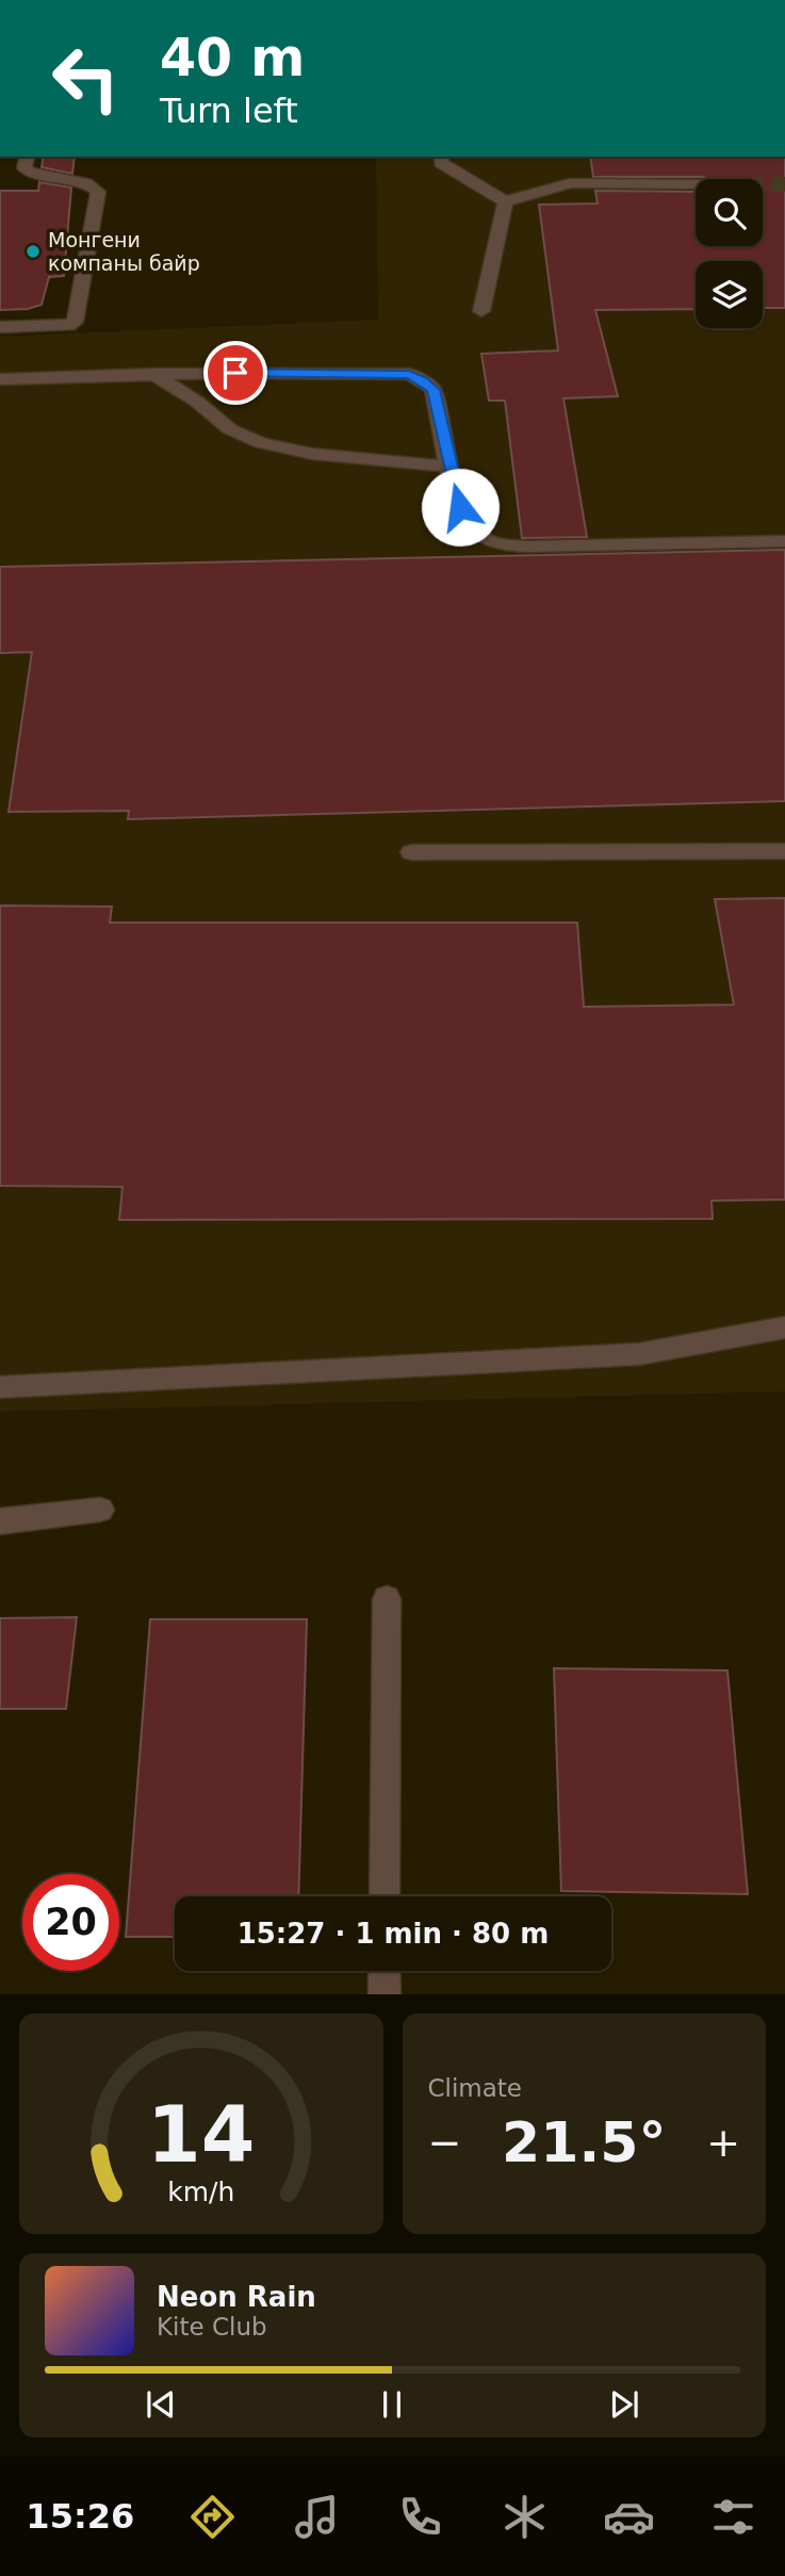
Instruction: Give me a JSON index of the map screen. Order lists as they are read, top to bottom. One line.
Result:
{"places":["Монгени компаны байр"],"page":{"turn":["40 m","Turn left"],"limit":"20","trip":"15:27 · 1 min · 80 m","tile":"Climate","heat":["−","21.5°","+"],"song":["Neon Rain","Kite Club"],"tabs":"15:26","gauge":["14","km/h"]}}
